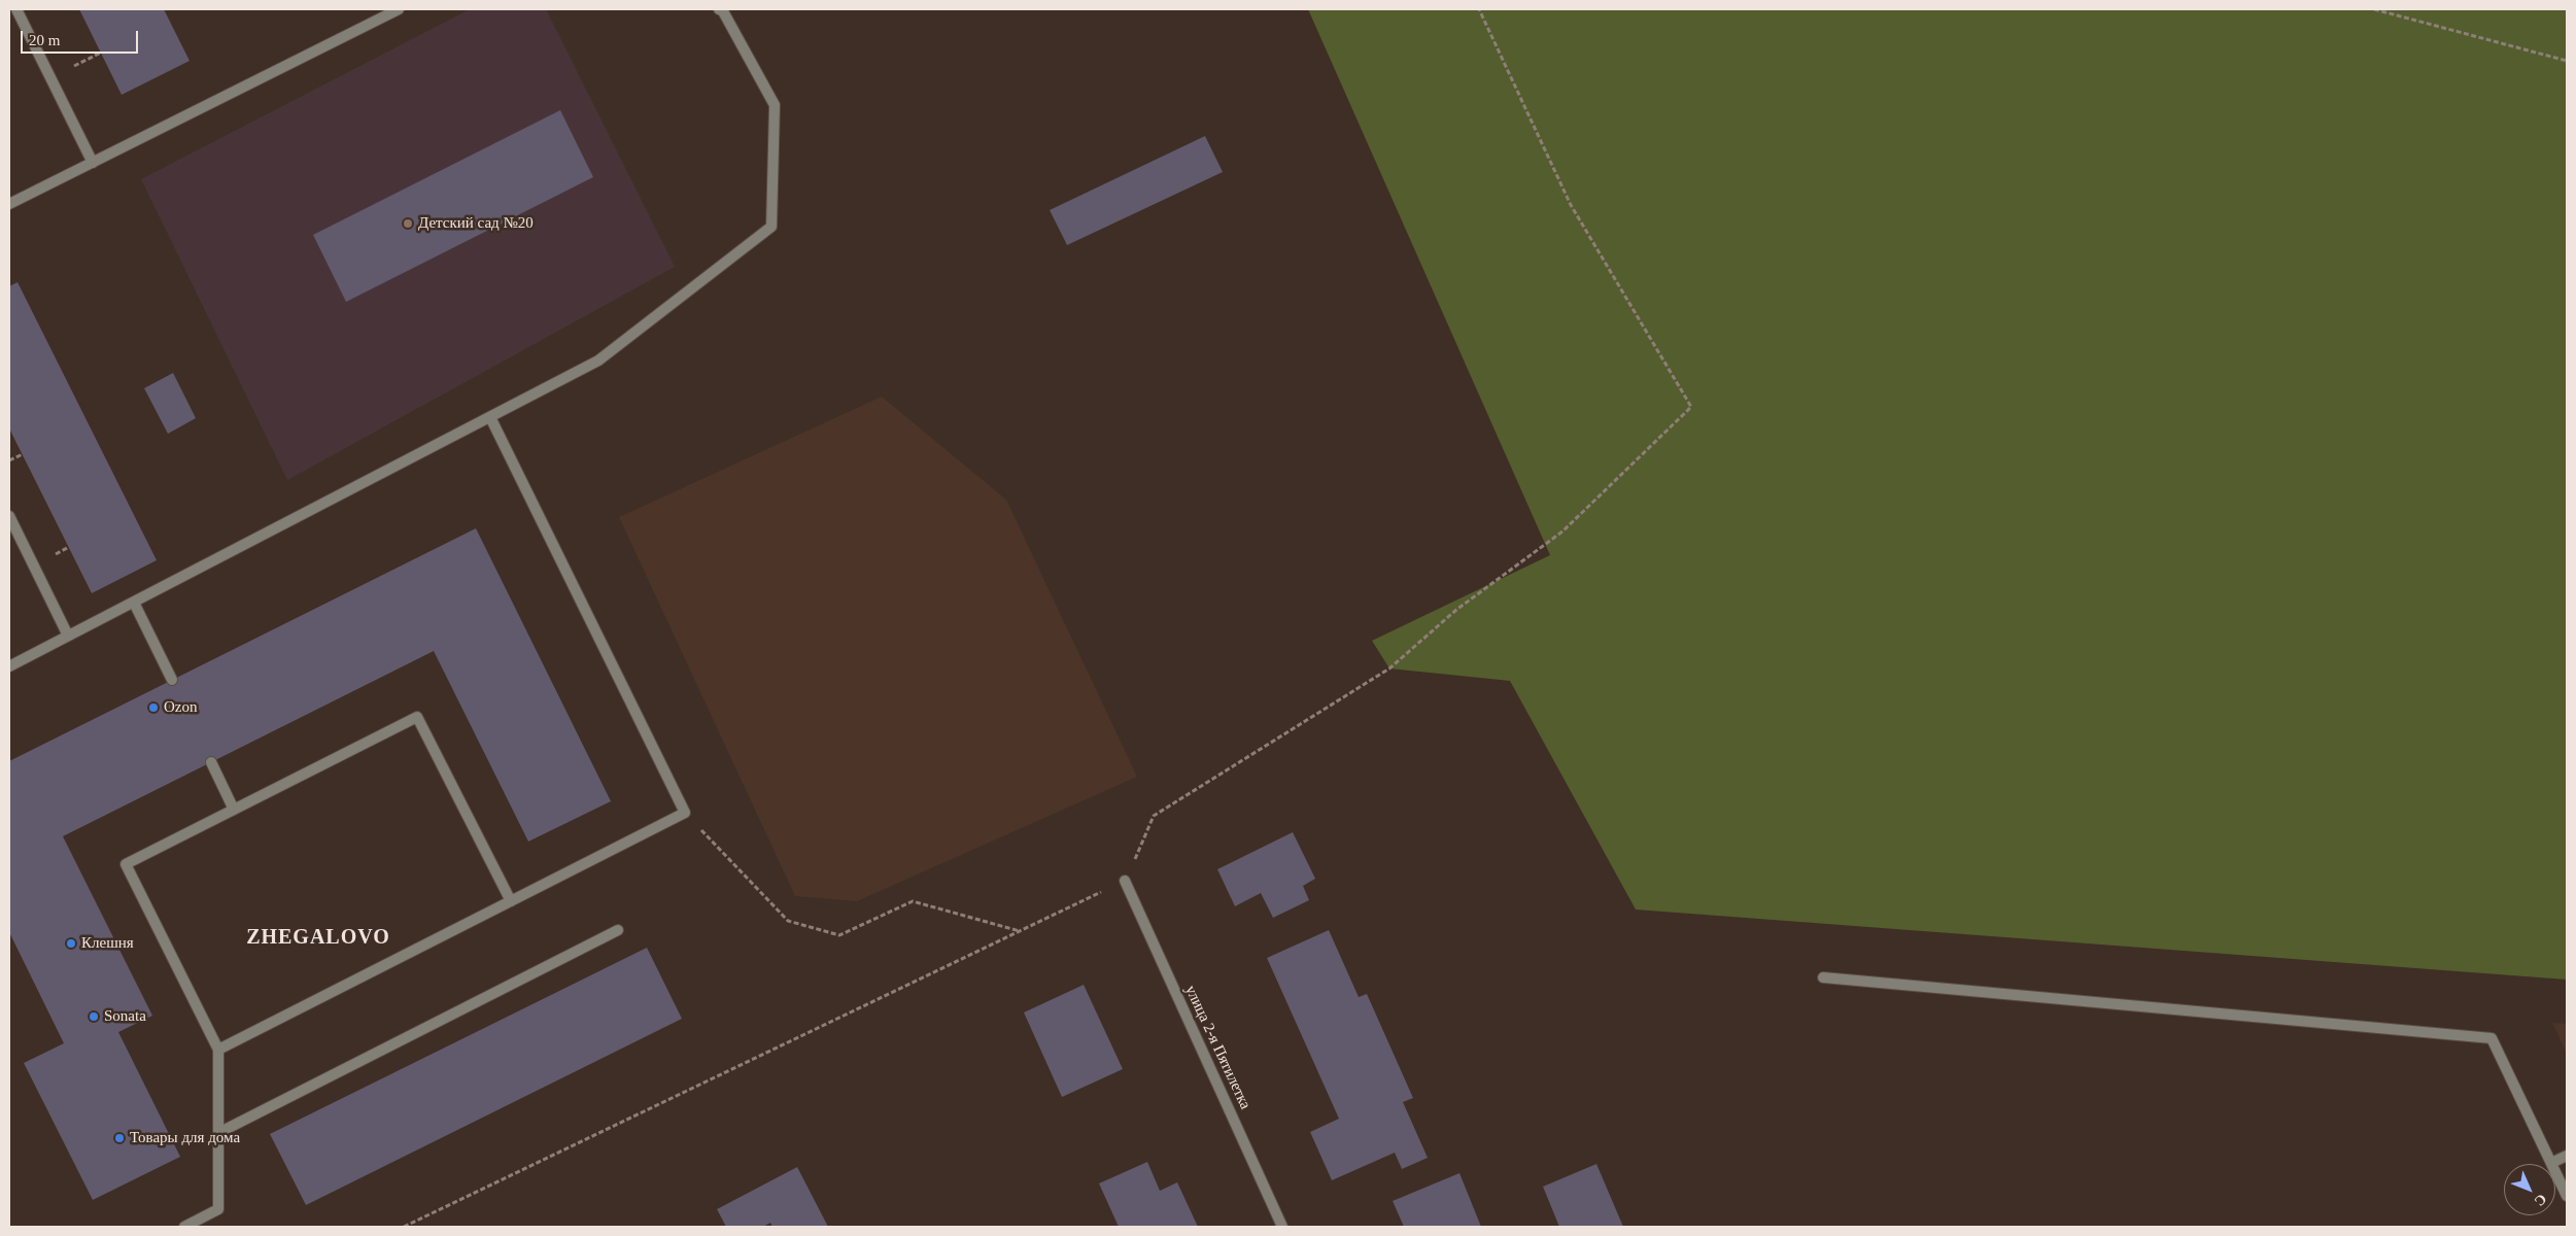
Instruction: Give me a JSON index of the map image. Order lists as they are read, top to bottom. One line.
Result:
{"streets":{"street":["улица 2-я Пятилетка"]},"districts":["ZHEGALOVO"],"places":["Детский сад №20","Ozon","Клешня","Sonata","Товары для дома"],"scale_bar":"20 m","north":"bottom right"}
